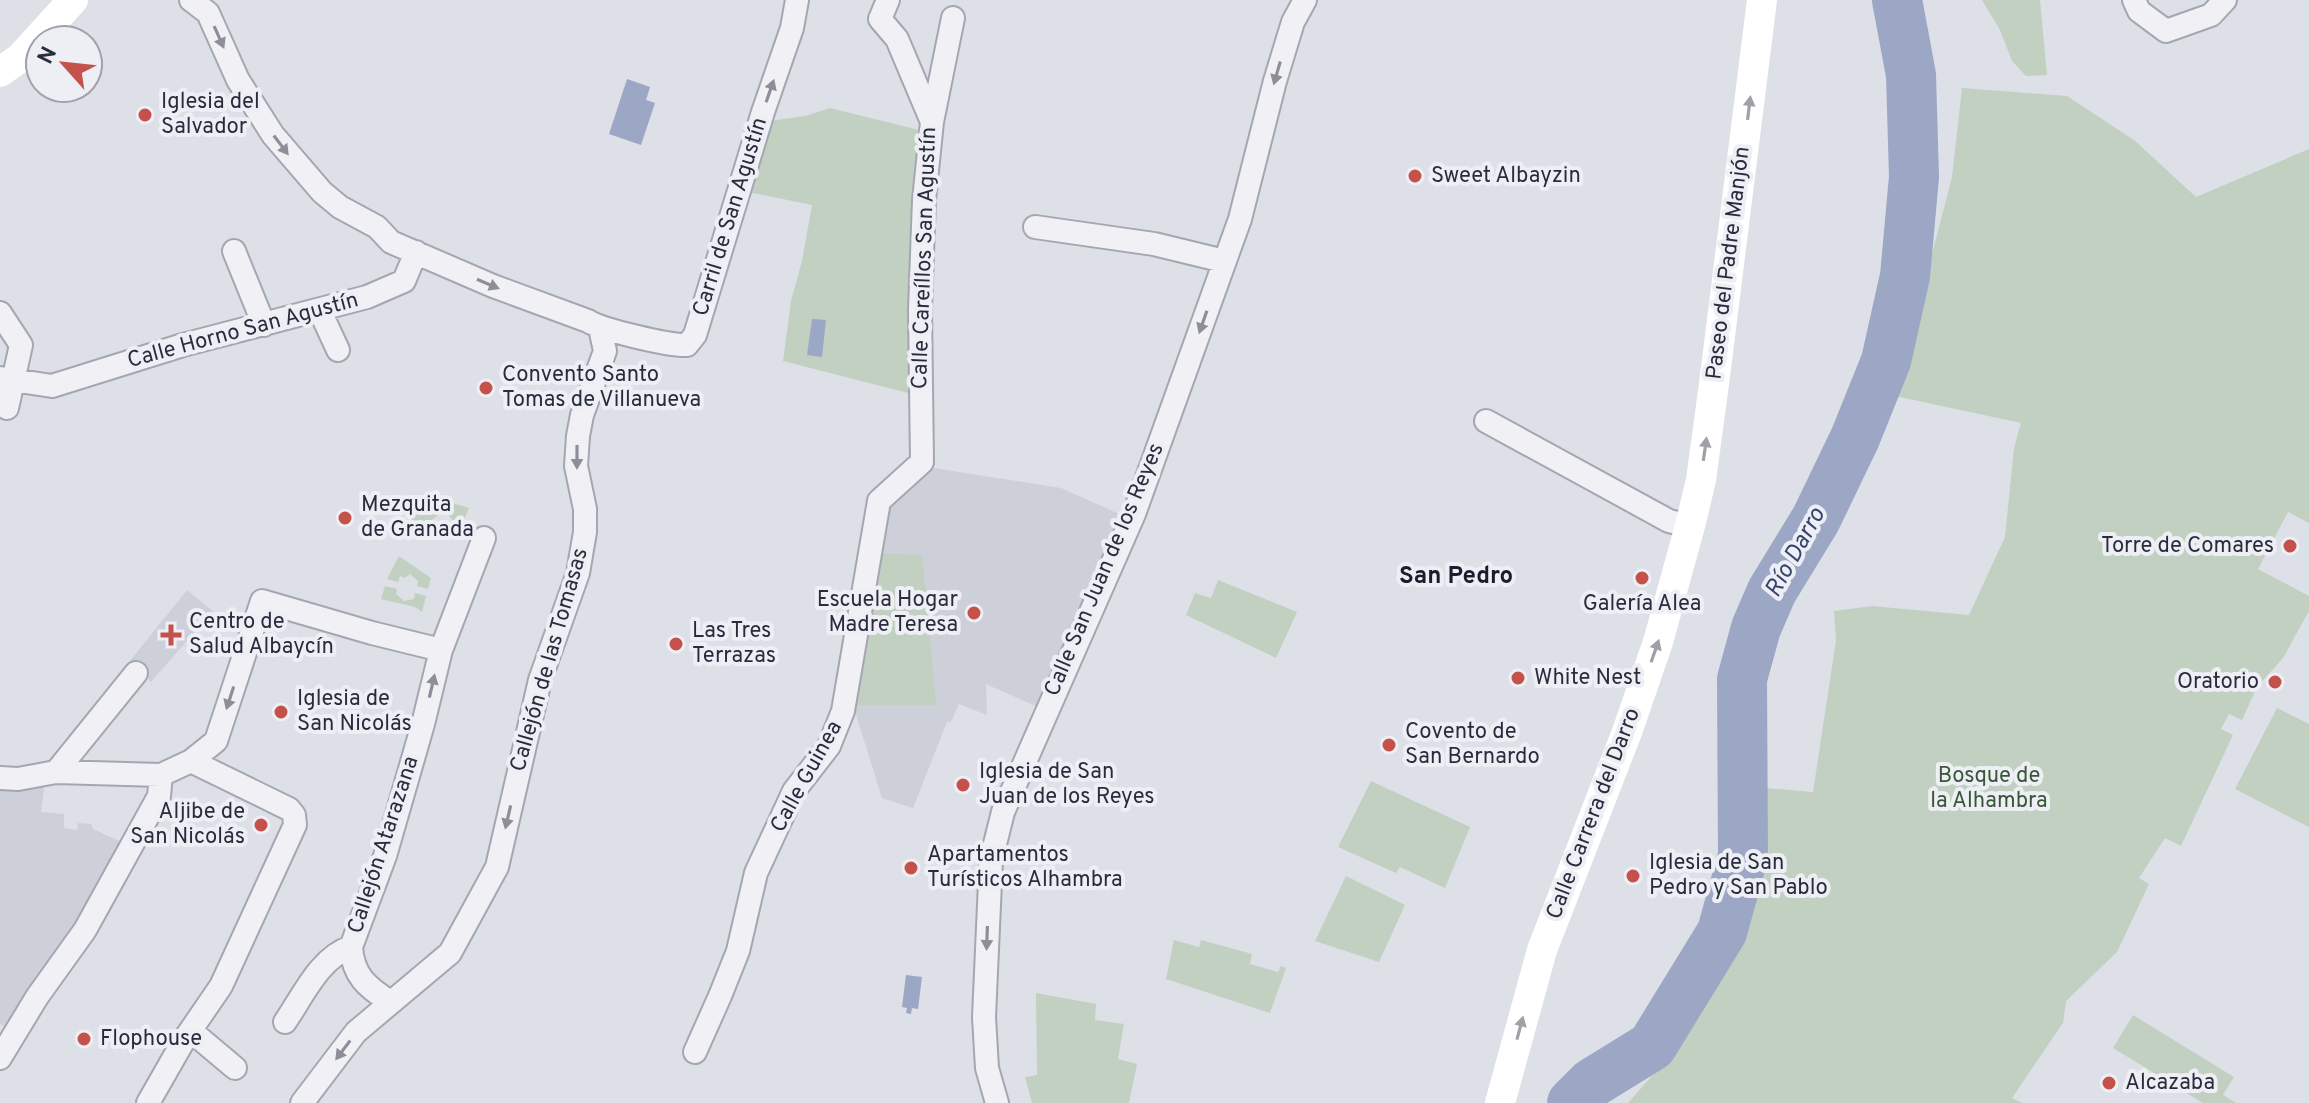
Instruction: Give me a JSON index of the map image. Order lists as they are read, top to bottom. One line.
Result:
{"streets":{"street":["Carril de San Agustín","Calle Careíllos San Agustín","Paseo del Padre Manjón","Calle Horno San Agustín","Calle San Juan de los Reyes","Callejón de las Tomasas","Calle Guinea","Calle Carrera del Darro","Callejón Atarazana"]},"crossings":[["Carril de San Agustín","Calle Horno San Agustín"],["Carril de San Agustín","Callejón de las Tomasas"],["Calle Careíllos San Agustín","Calle Guinea"],["Paseo del Padre Manjón","Calle Carrera del Darro"]],"one_way":["Paseo del Padre Manjón","Calle San Juan de los Reyes","Callejón de las Tomasas","Calle Carrera del Darro","Callejón Atarazana"],"districts":["San Pedro"],"water":["Río Darro"],"parks":["Bosque de la Alhambra"],"places":{"other":["Iglesia del Salvador","Sweet Albayzin","Convento Santo Tomas de Villanueva","Mezquita de Granada","Torre de Comares","Galería Alea","Escuela Hogar Madre Teresa","Las Tres Terrazas","White Nest","Oratorio","Iglesia de San Nicolás","Covento de San Bernardo","Iglesia de San Juan de los Reyes","Aljibe de San Nicolás","Apartamentos Turísticos Alhambra","Iglesia de San Pedro y San Pablo","Flophouse","Alcazaba"],"health":["Centro de Salud Albaycín"]},"north":"top left"}
